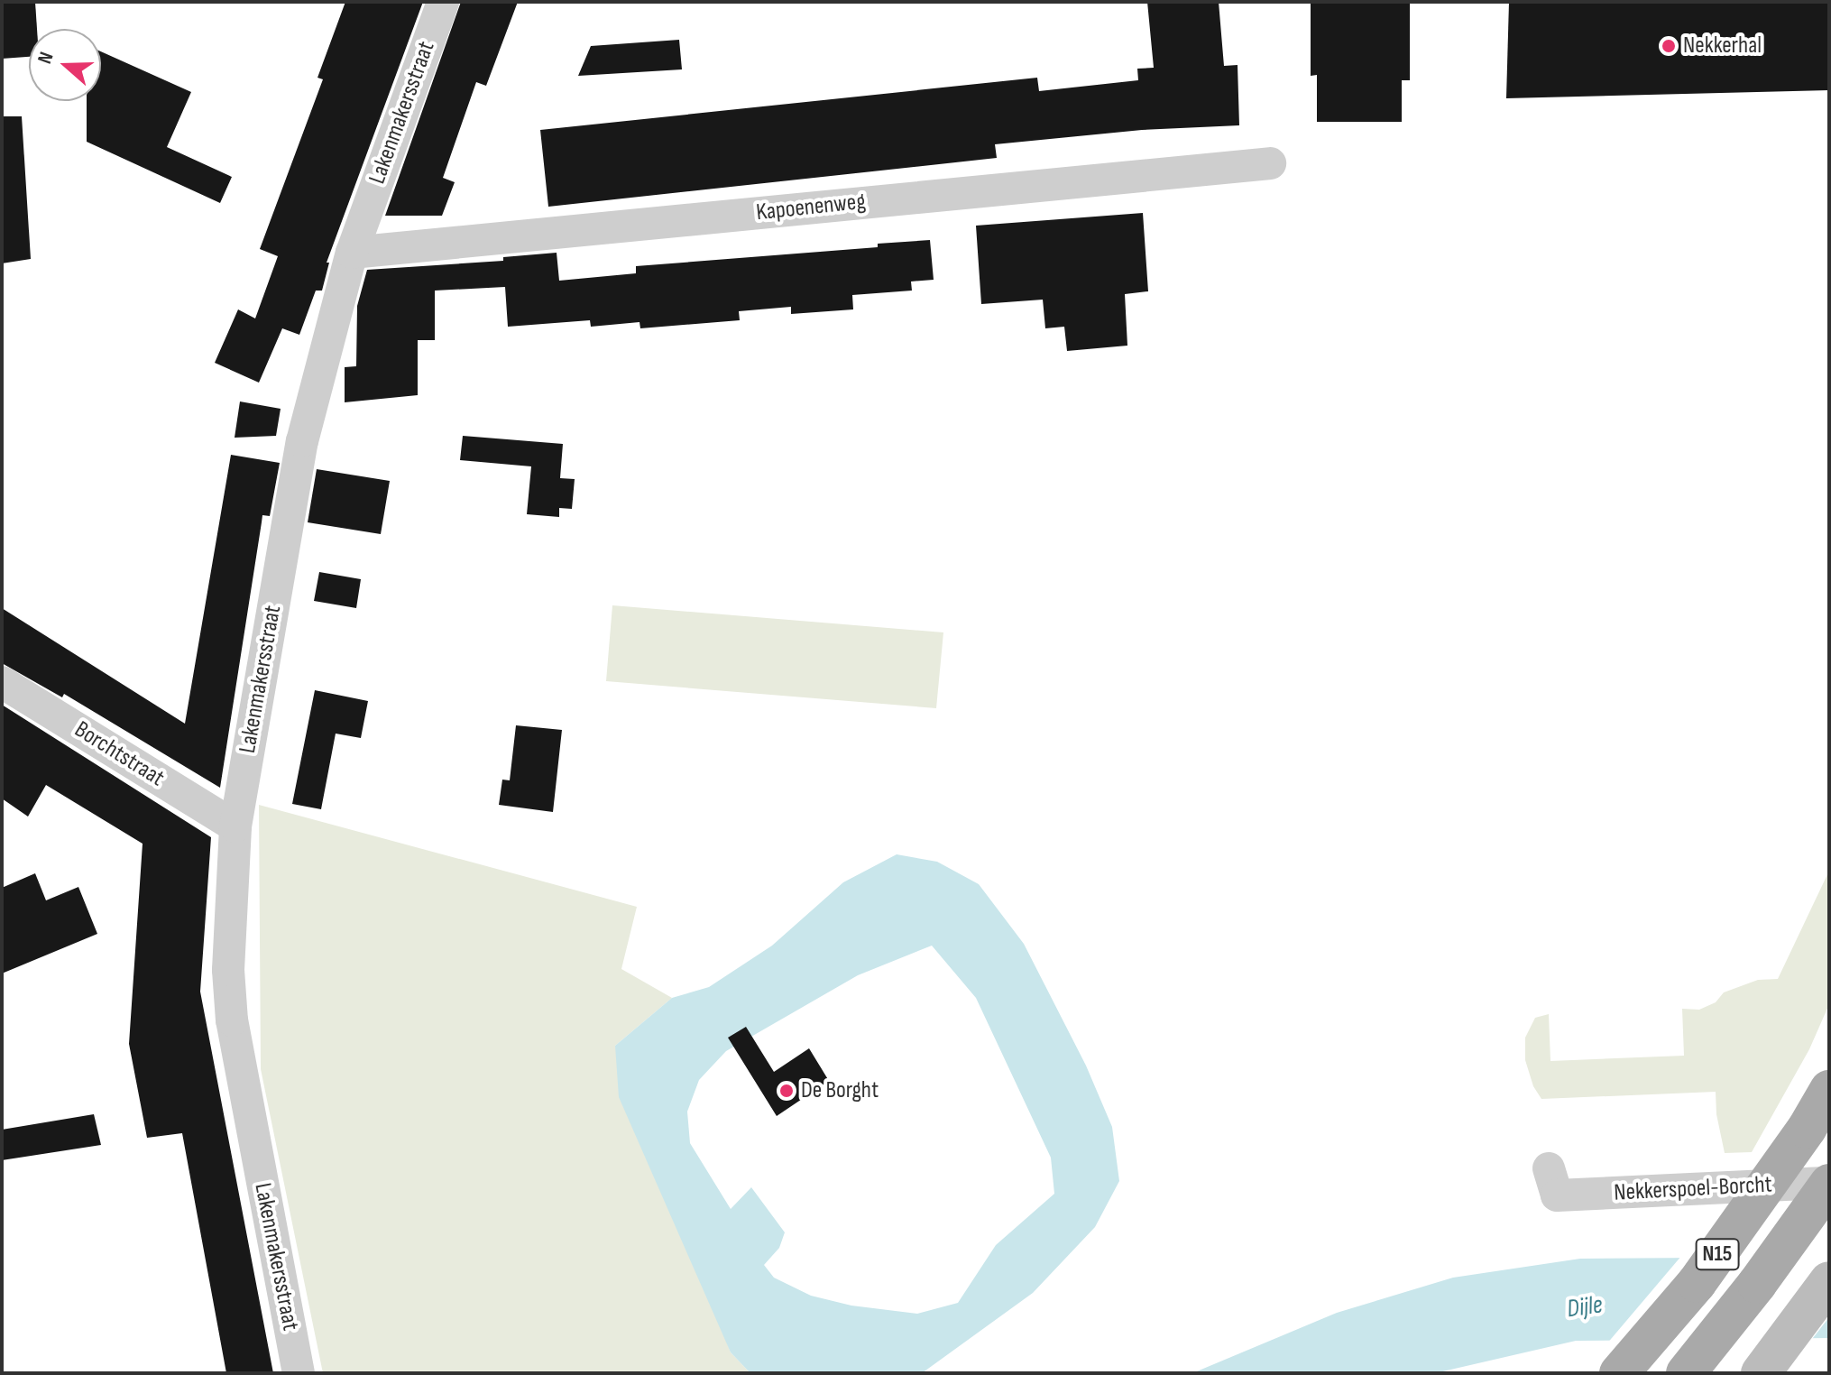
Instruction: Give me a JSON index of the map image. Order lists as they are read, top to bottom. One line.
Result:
{"streets":{"main road":["N15"],"street":["Lakenmakersstraat","Kapoenenweg","Borchtstraat","Nekkerspoel-Borcht"]},"crossings":[["Lakenmakersstraat","Kapoenenweg"],["Lakenmakersstraat","Borchtstraat"],["Nekkerspoel-Borcht","N15"]],"water":["Dijle"],"places":["Nekkerhal","De Borght"],"north":"left"}
